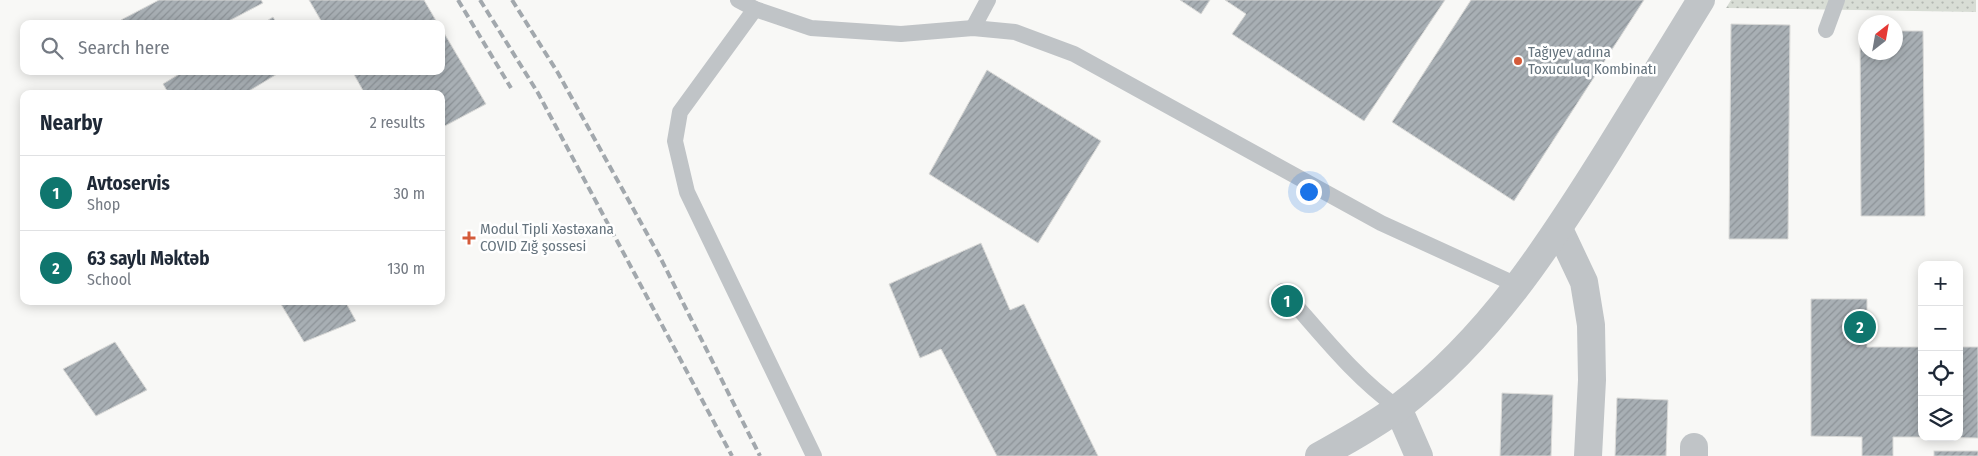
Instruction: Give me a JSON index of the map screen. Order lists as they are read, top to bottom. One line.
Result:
{"places":{"other":["Tağıyev adına Toxuculuq Kombinatı"],"health":["Modul Tipli Xəstəxana COVID Zığ şossesi"]},"north":"top right","page":{"search":"Search here","heading":["Nearby","2 results"],"list":[{"mark":"1","name":"Avtoservis","note":"Shop","value":"30 m"},{"mark":"2","name":"63 saylı Məktəb","note":"School","value":"130 m"}],"map_buttons":["+","−"],"pins":["1","2"]}}
